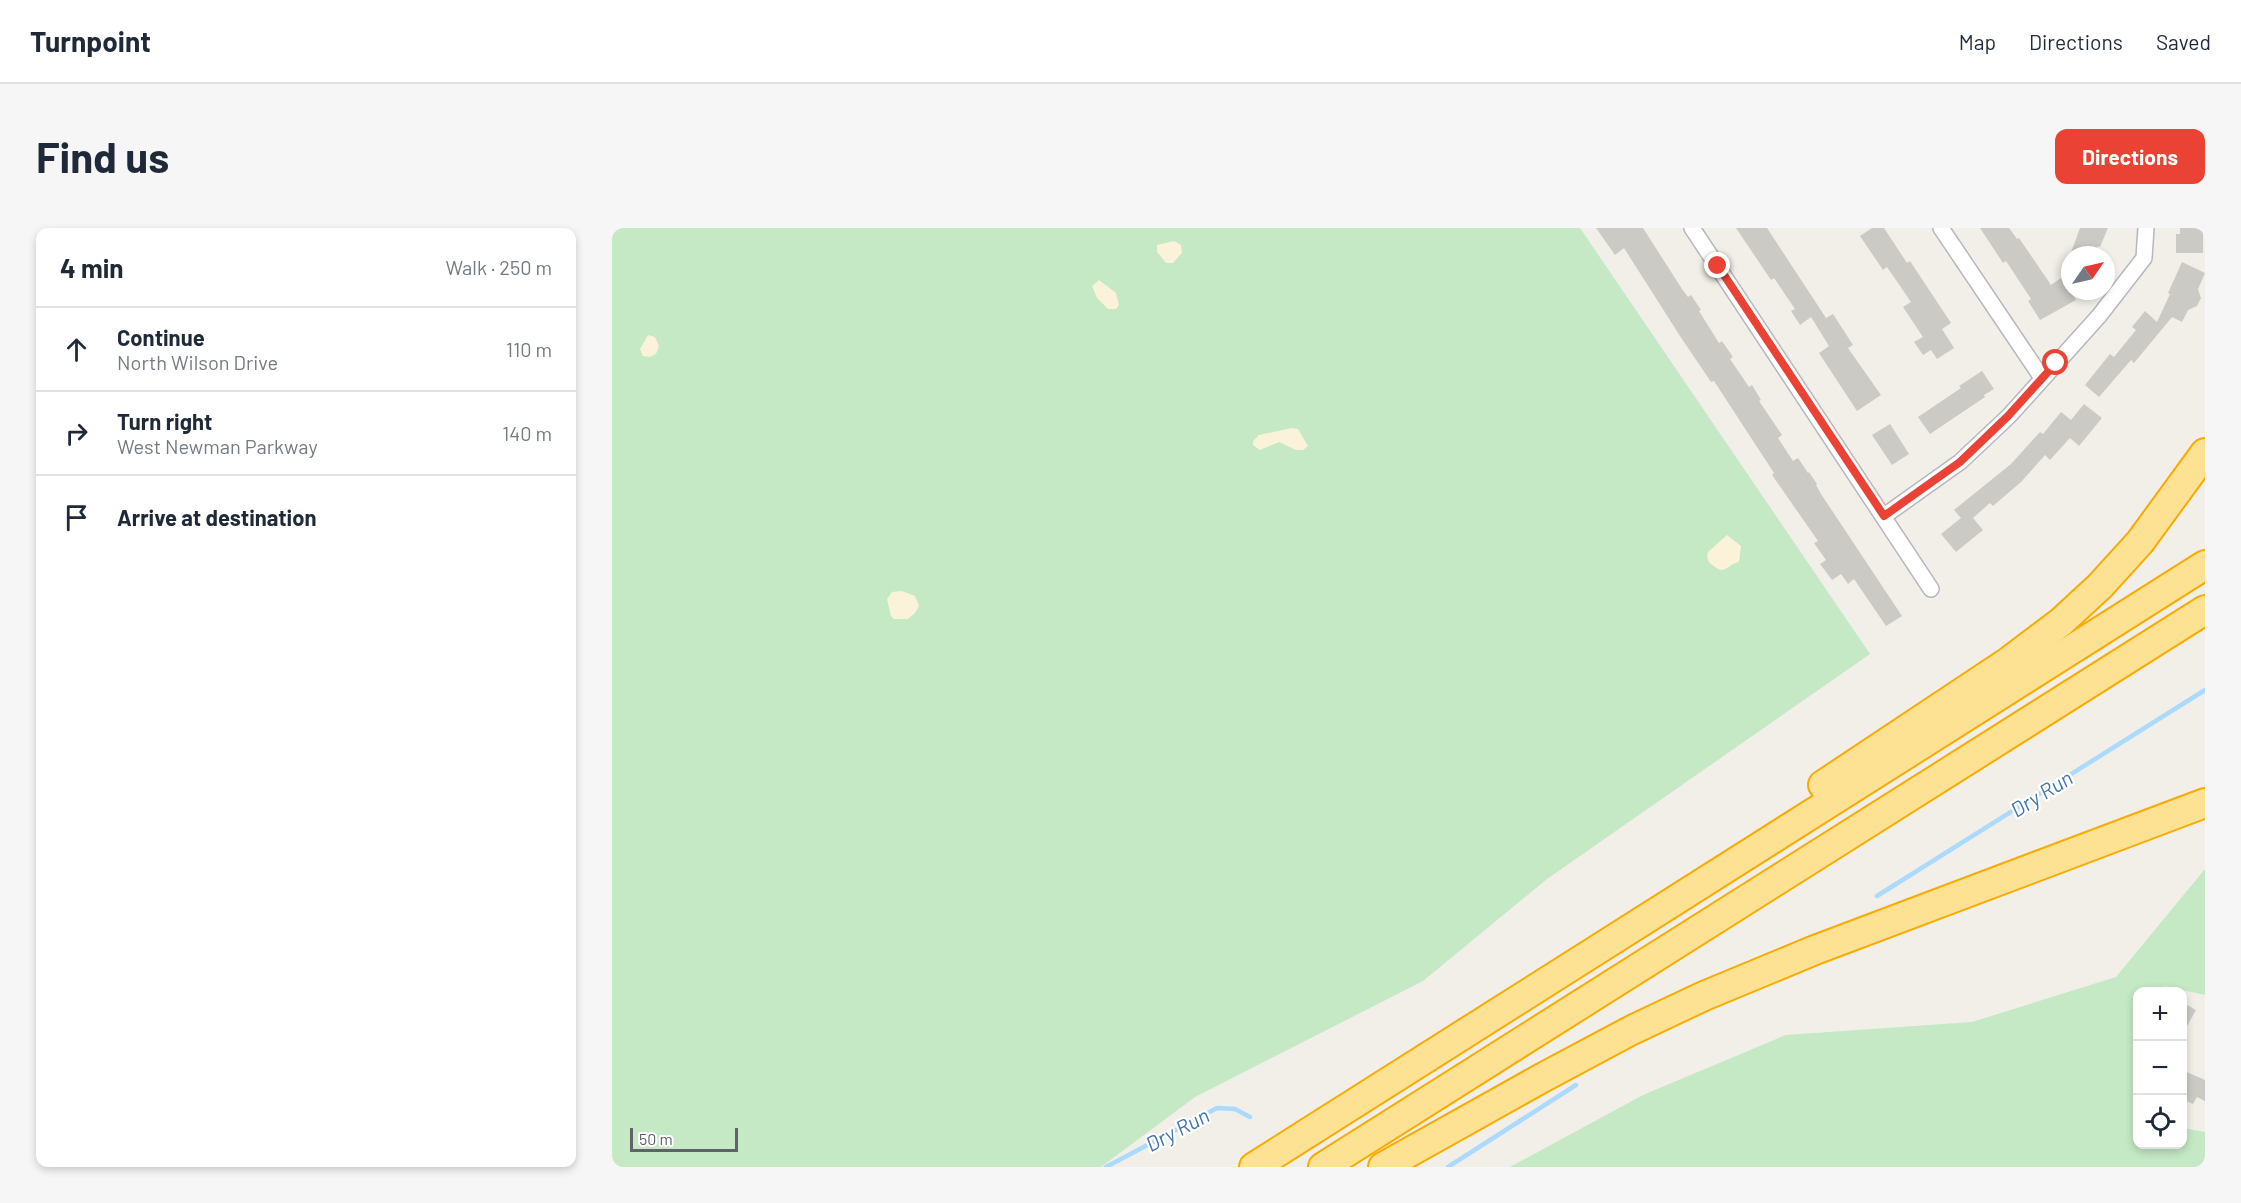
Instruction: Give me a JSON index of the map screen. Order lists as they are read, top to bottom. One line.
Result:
{"water":["Dry Run"],"scale_bar":"50 m","north":"top right","page":{"header":"Turnpoint","nav":["Map","Directions","Saved"],"buttons":"Directions","title":"Find us","heading":["4 min","Walk · 250 m"],"list":[["Continue","North Wilson Drive","110 m"],["Turn right","West Newman Parkway","140 m"],"Arrive at destination"],"map_buttons":["+","−"],"scale":"50 m"}}
